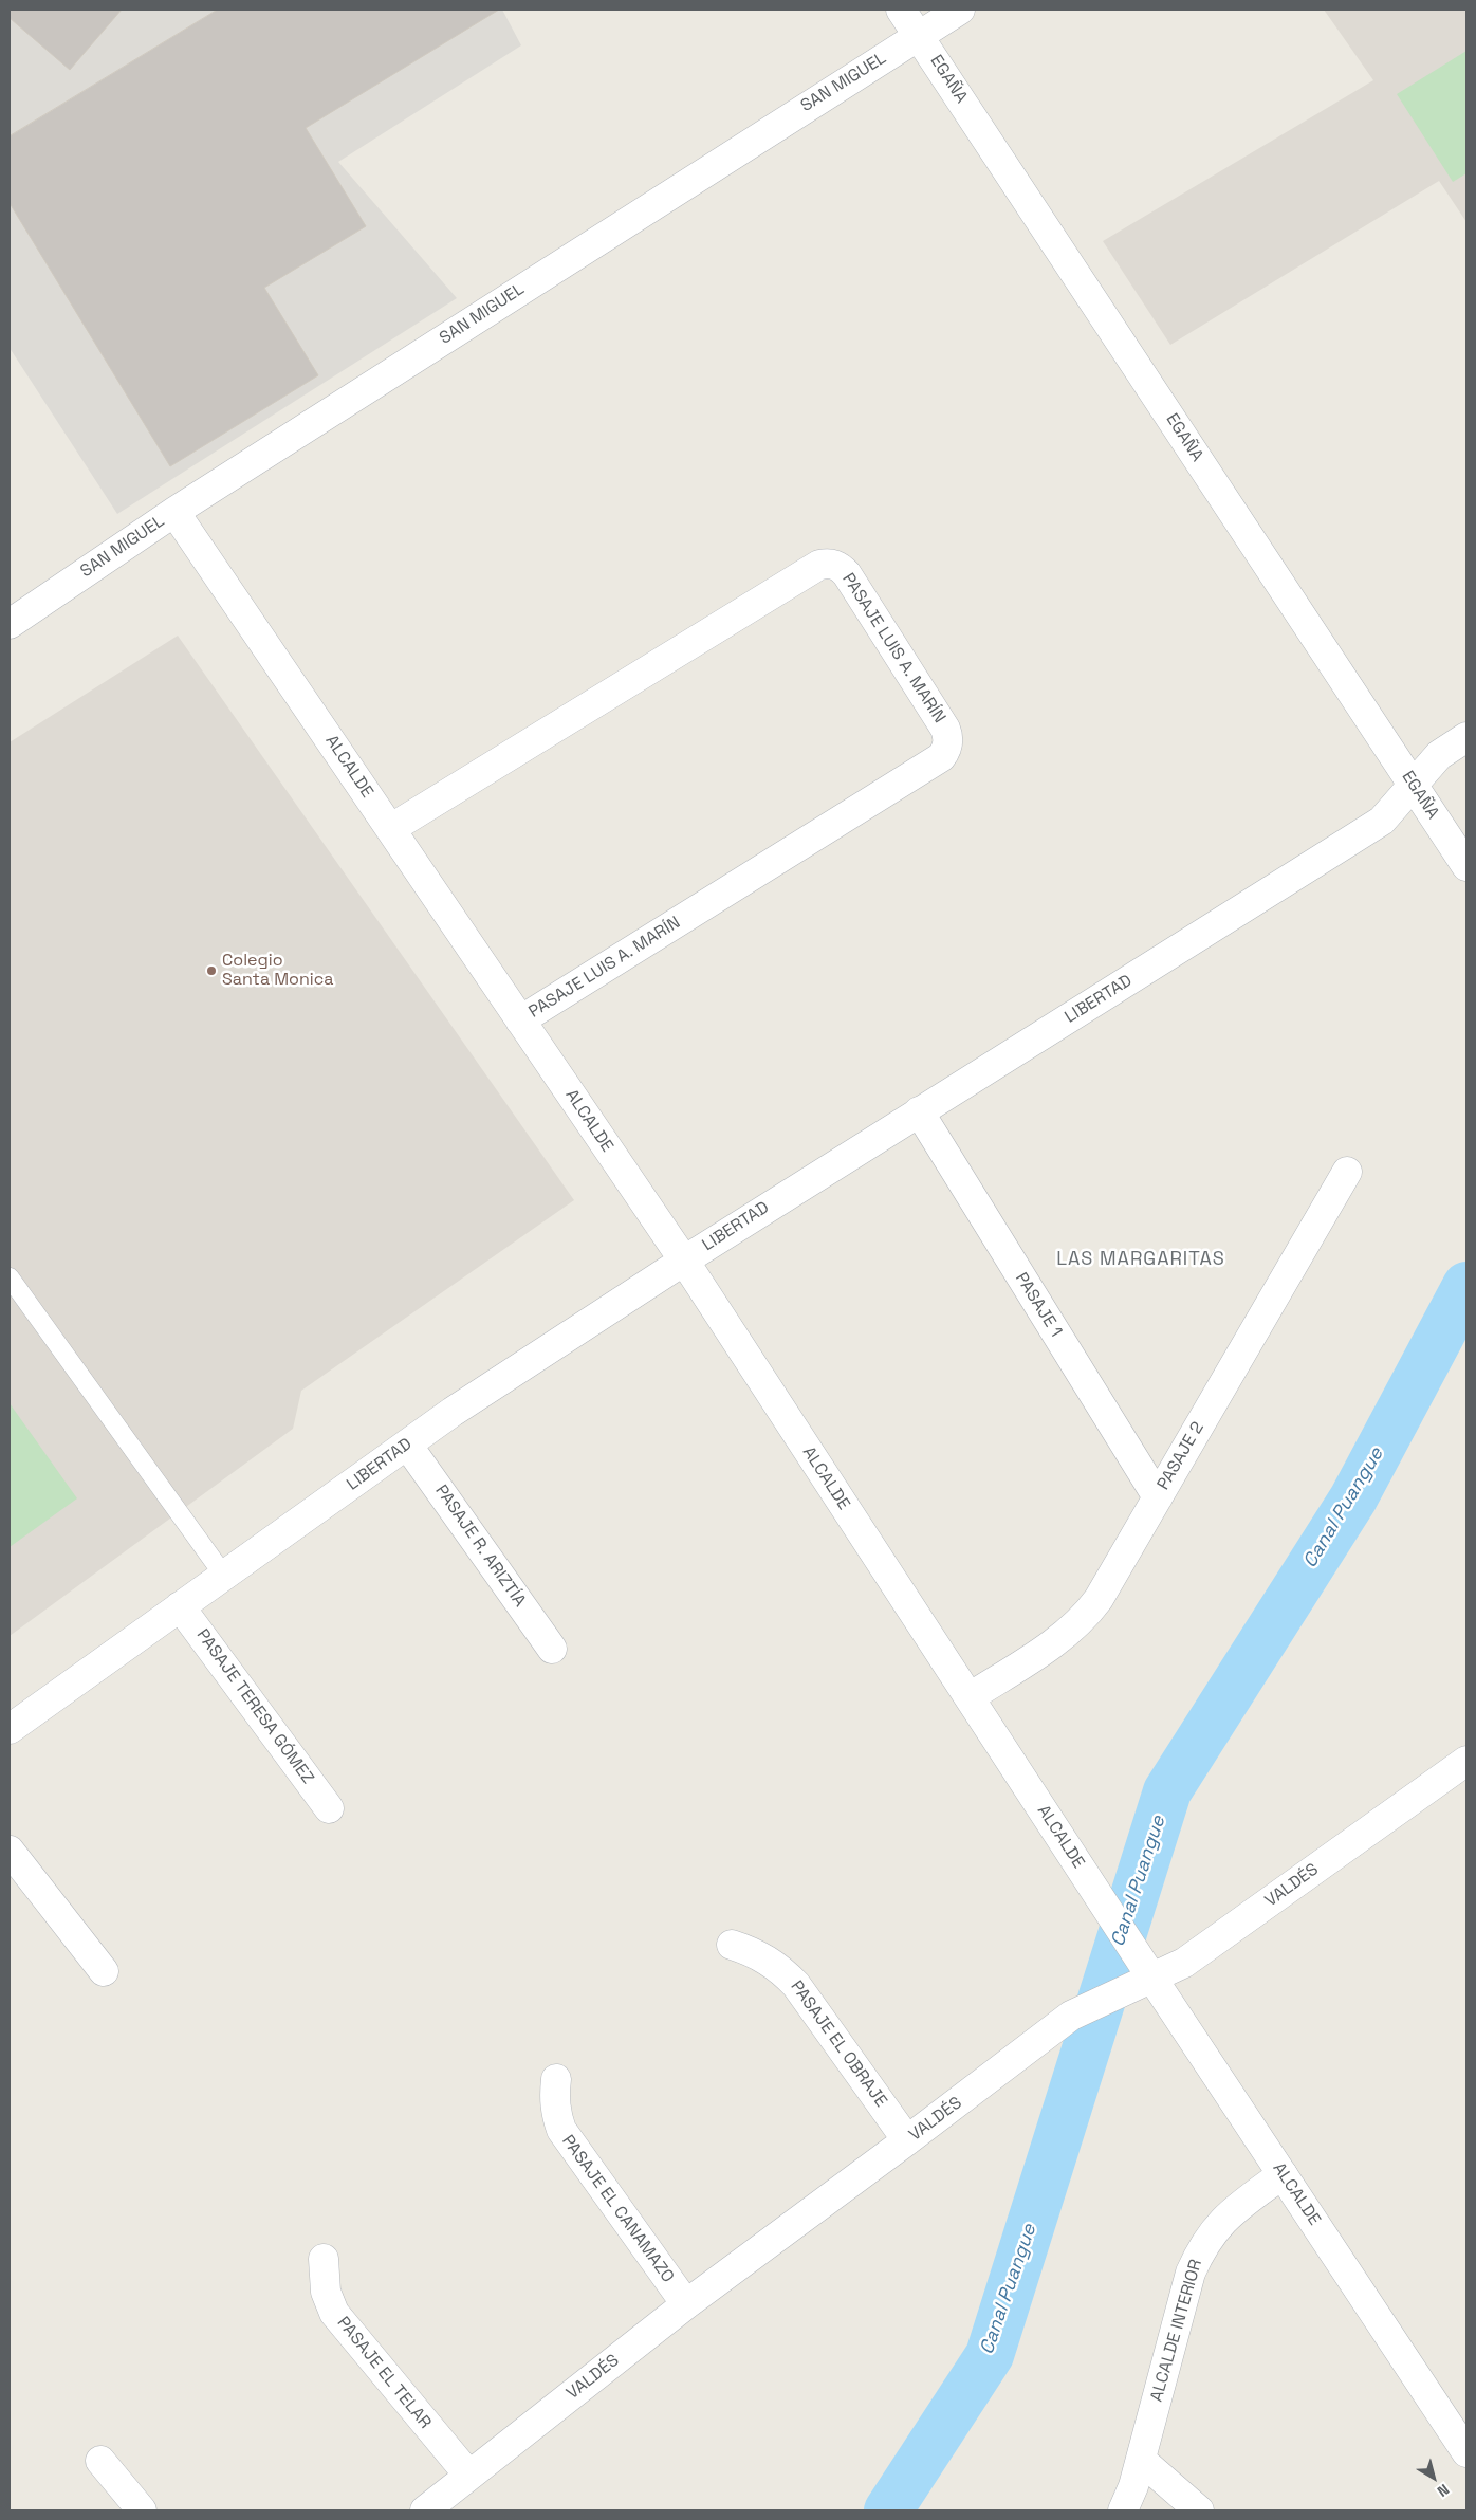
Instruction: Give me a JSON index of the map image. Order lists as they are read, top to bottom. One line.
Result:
{"streets":{"street":["EGAÑA","SAN MIGUEL","PASAJE LUIS A. MARÍN","ALCALDE","LIBERTAD","PASAJE 1","PASAJE 2","PASAJE R. ARIZTÍA","PASAJE TERESA GÓMEZ","VALDÉS","PASAJE EL OBRAJE","PASAJE EL CANAMAZO","ALCALDE INTERIOR","PASAJE EL TELAR"]},"crossings":[["EGAÑA","SAN MIGUEL"],["EGAÑA","LIBERTAD"],["SAN MIGUEL","ALCALDE"],["PASAJE LUIS A. MARÍN","ALCALDE"],["ALCALDE","LIBERTAD"],["ALCALDE","PASAJE 2"],["ALCALDE","VALDÉS"],["ALCALDE","ALCALDE INTERIOR"],["LIBERTAD","PASAJE 1"],["LIBERTAD","PASAJE R. ARIZTÍA"],["LIBERTAD","PASAJE TERESA GÓMEZ"],["PASAJE 1","PASAJE 2"],["VALDÉS","PASAJE EL OBRAJE"],["VALDÉS","PASAJE EL CANAMAZO"],["VALDÉS","PASAJE EL TELAR"]],"districts":["LAS MARGARITAS"],"water":["Canal Puangue"],"places":["Colegio Santa Monica"],"north":"bottom right"}
